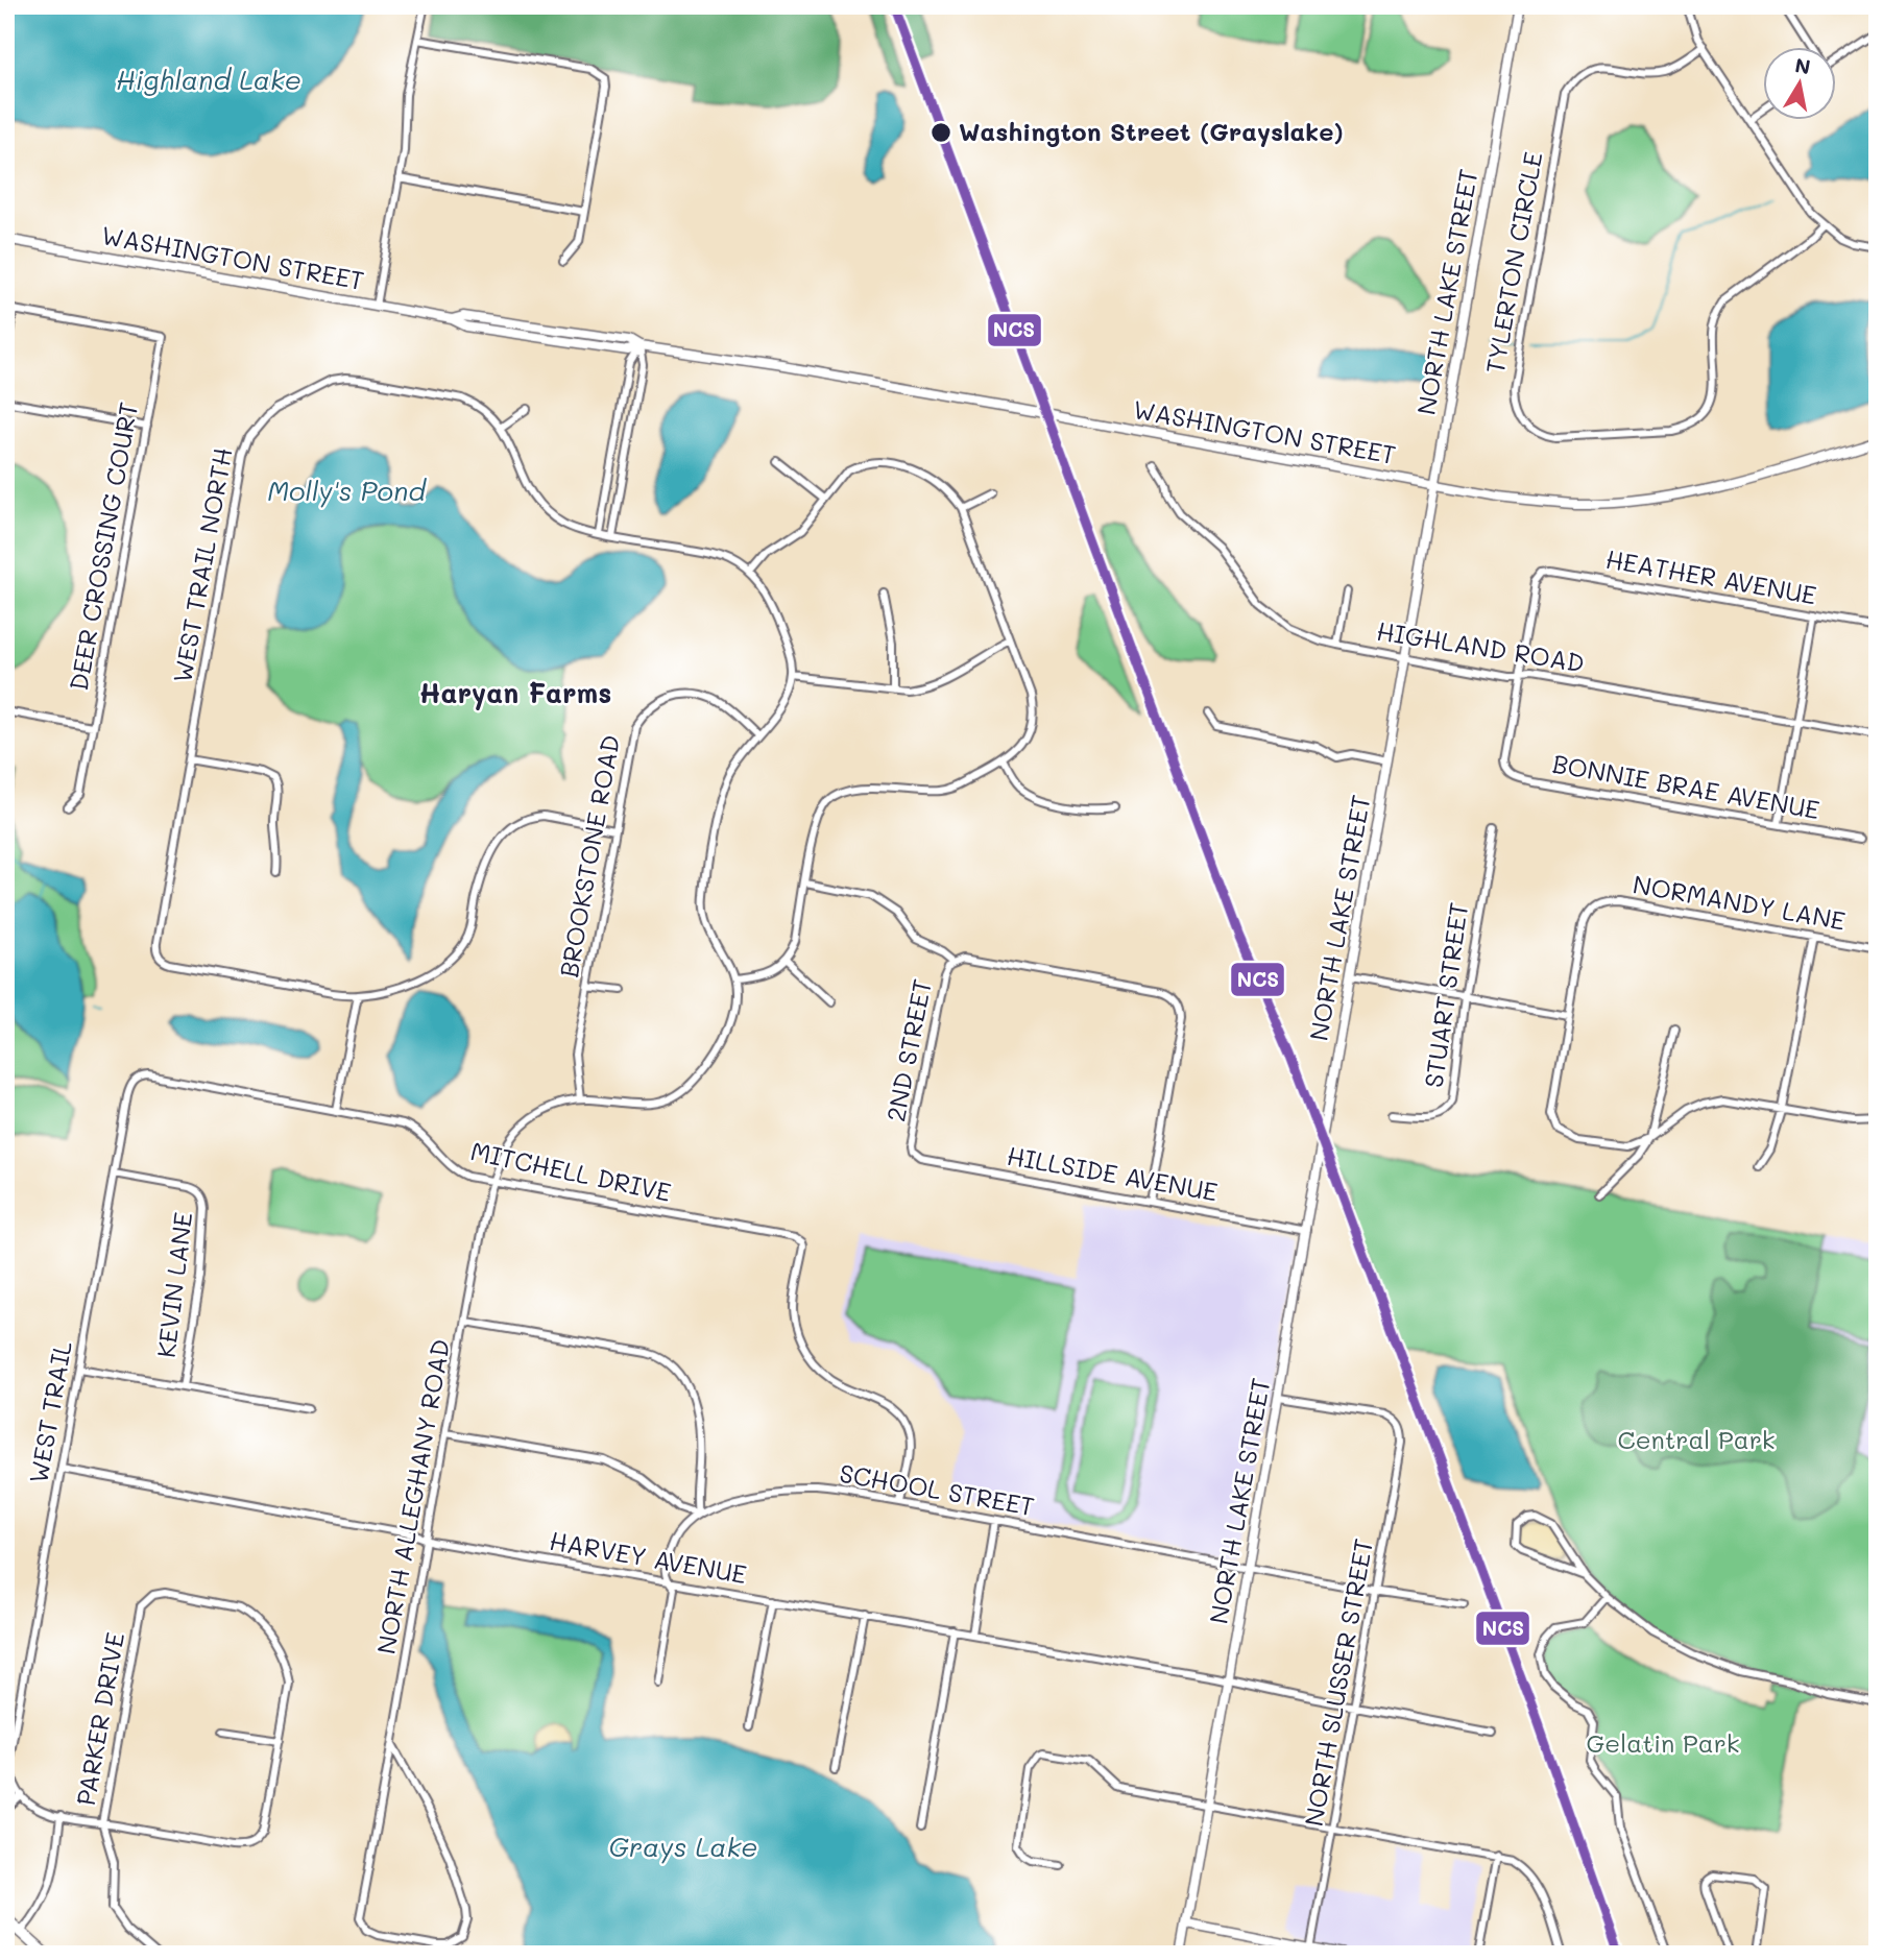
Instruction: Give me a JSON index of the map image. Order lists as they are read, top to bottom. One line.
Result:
{"streets":{"street":["WASHINGTON STREET","TYLERTON CIRCLE","NORTH LAKE STREET","DEER CROSSING COURT","WEST TRAIL NORTH","HEATHER AVENUE","HIGHLAND ROAD","BONNIE BRAE AVENUE","BROOKSTONE ROAD","NORMANDY LANE","STUART STREET","2ND STREET","MITCHELL DRIVE","HILLSIDE AVENUE","KEVIN LANE","WEST TRAIL","SCHOOL STREET","NORTH ALLEGHANY ROAD","HARVEY AVENUE","NORTH SLUSSER STREET","PARKER DRIVE"]},"crossings":[["WASHINGTON STREET","NORTH LAKE STREET"],["NORTH LAKE STREET","HIGHLAND ROAD"],["NORTH LAKE STREET","HILLSIDE AVENUE"],["NORTH LAKE STREET","SCHOOL STREET"],["NORTH LAKE STREET","HARVEY AVENUE"],["NORTH LAKE STREET","NORTH SLUSSER STREET"],["WEST TRAIL NORTH","BROOKSTONE ROAD"],["HEATHER AVENUE","HIGHLAND ROAD"],["HEATHER AVENUE","BONNIE BRAE AVENUE"],["HIGHLAND ROAD","BONNIE BRAE AVENUE"],["BROOKSTONE ROAD","NORTH ALLEGHANY ROAD"],["2ND STREET","HILLSIDE AVENUE"],["MITCHELL DRIVE","WEST TRAIL"],["MITCHELL DRIVE","SCHOOL STREET"],["MITCHELL DRIVE","NORTH ALLEGHANY ROAD"],["KEVIN LANE","WEST TRAIL"],["WEST TRAIL","HARVEY AVENUE"],["SCHOOL STREET","HARVEY AVENUE"],["SCHOOL STREET","NORTH SLUSSER STREET"],["NORTH ALLEGHANY ROAD","HARVEY AVENUE"],["HARVEY AVENUE","NORTH SLUSSER STREET"]],"districts":["Haryan Farms"],"water":["Highland Lake","Molly's Pond","Grays Lake"],"parks":["Central Park","Gelatin Park"],"places":["Washington Street (Grayslake)"],"lines":["transit line NCS"],"north":"top"}
